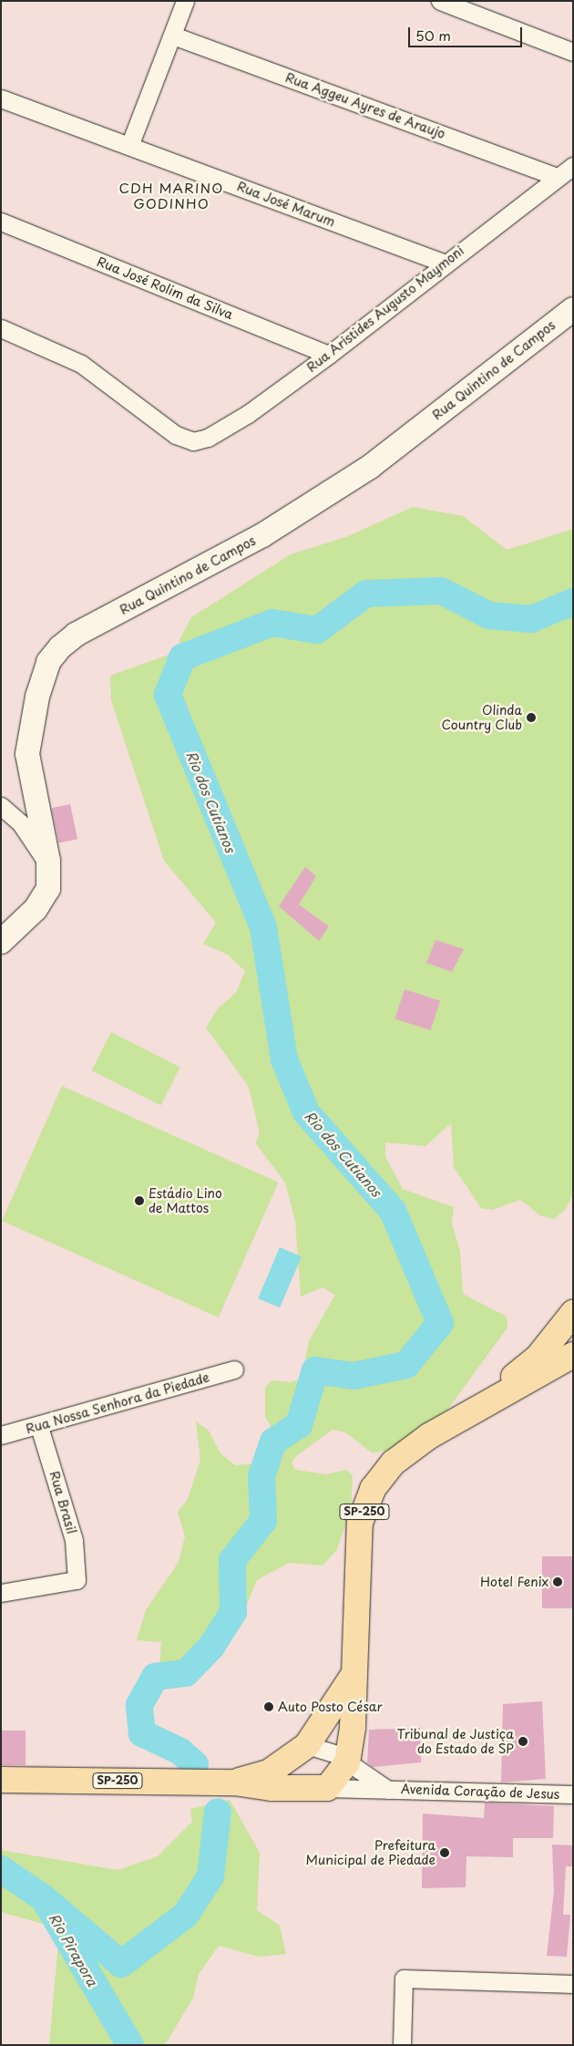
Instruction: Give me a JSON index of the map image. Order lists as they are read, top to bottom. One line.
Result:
{"streets":{"main road":["Rua Quintino de Campos","SP-250","Avenida Coração de Jesus"],"street":["Rua Aggeu Ayres de Araujo","Rua José Marum","Rua José Rolim da Silva","Rua Aristides Augusto Maymoni","Rua Nossa Senhora da Piedade","Rua Brasil"]},"crossings":[["Rua Aggeu Ayres de Araujo","Rua Aristides Augusto Maymoni"],["Rua José Marum","Rua Aristides Augusto Maymoni"],["Rua José Rolim da Silva","Rua Aristides Augusto Maymoni"],["Rua Nossa Senhora da Piedade","Rua Brasil"],["SP-250","Avenida Coração de Jesus"]],"districts":["CDH MARINO GODINHO"],"water":["Rio dos Cutianos","Rio Pirapora"],"places":["Olinda Country Club","Estádio Lino de Mattos","Hotel Fenix","Auto Posto César","Tribunal de Justiça do Estado de SP","Prefeitura Municipal de Piedade"],"scale_bar":"50 m"}
